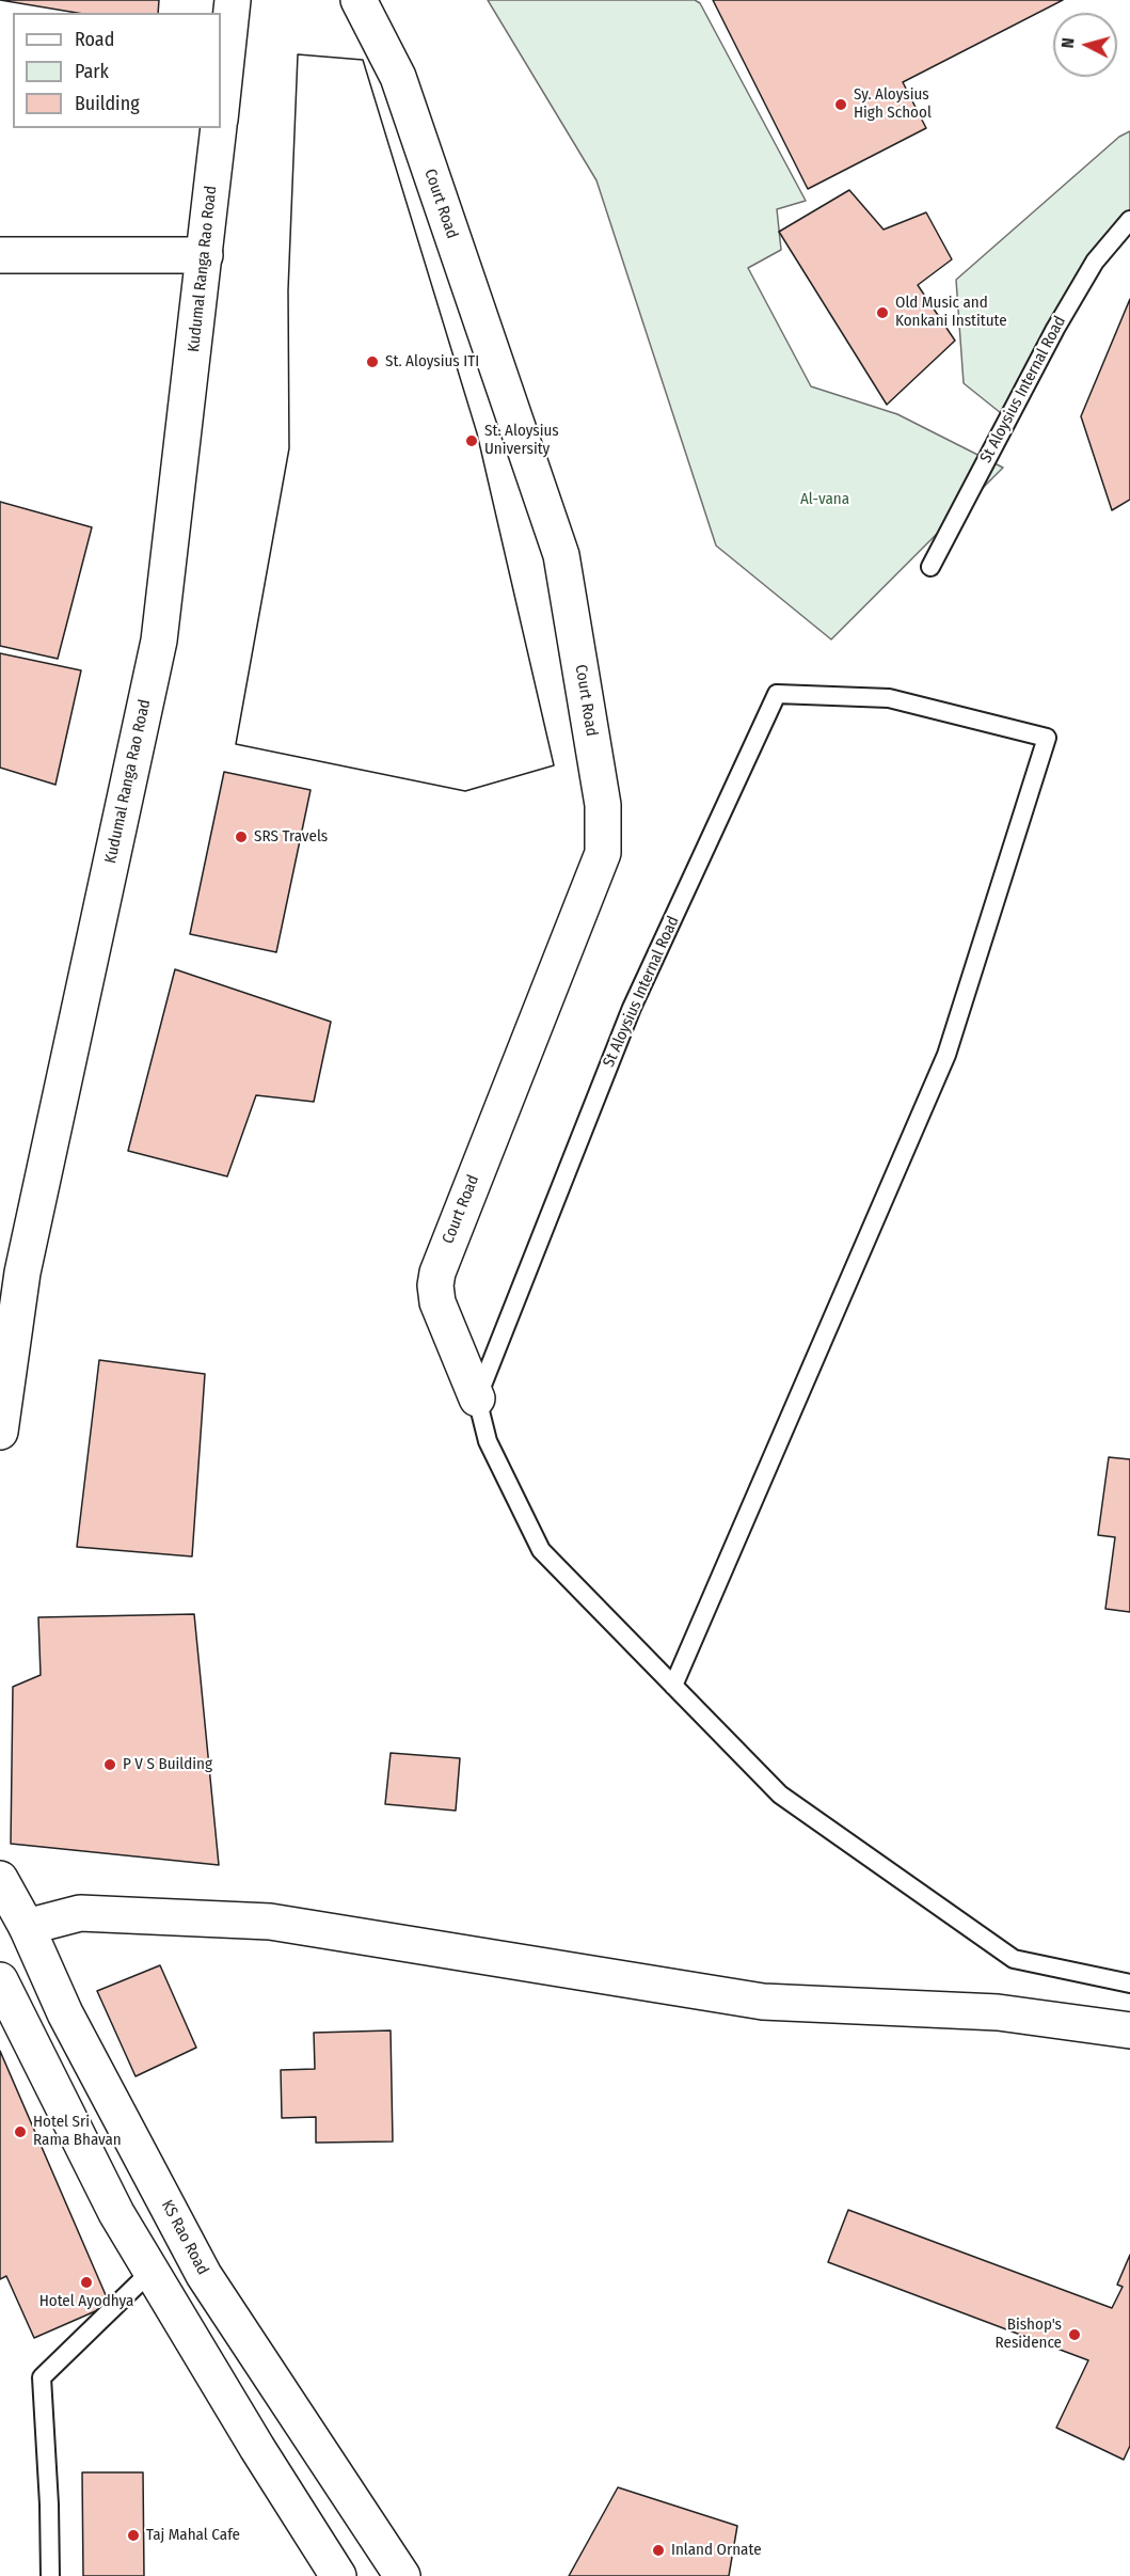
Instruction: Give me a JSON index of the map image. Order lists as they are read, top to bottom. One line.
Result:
{"streets":{"main road":["Court Road","Kudumal Ranga Rao Road","KS Rao Road"],"lane":["St Aloysius Internal Road"]},"crossings":[["Court Road","St Aloysius Internal Road"]],"parks":["Al-vana"],"places":["Sy. Aloysius High School","Old Music and Konkani Institute","St. Aloysius ITI","St. Aloysius University","SRS Travels","P V S Building","Hotel Sri Rama Bhavan","Hotel Ayodhya","Bishop's Residence","Taj Mahal Cafe","Inland Ornate"],"legend":["Road","Park","Building"],"north":"left"}
